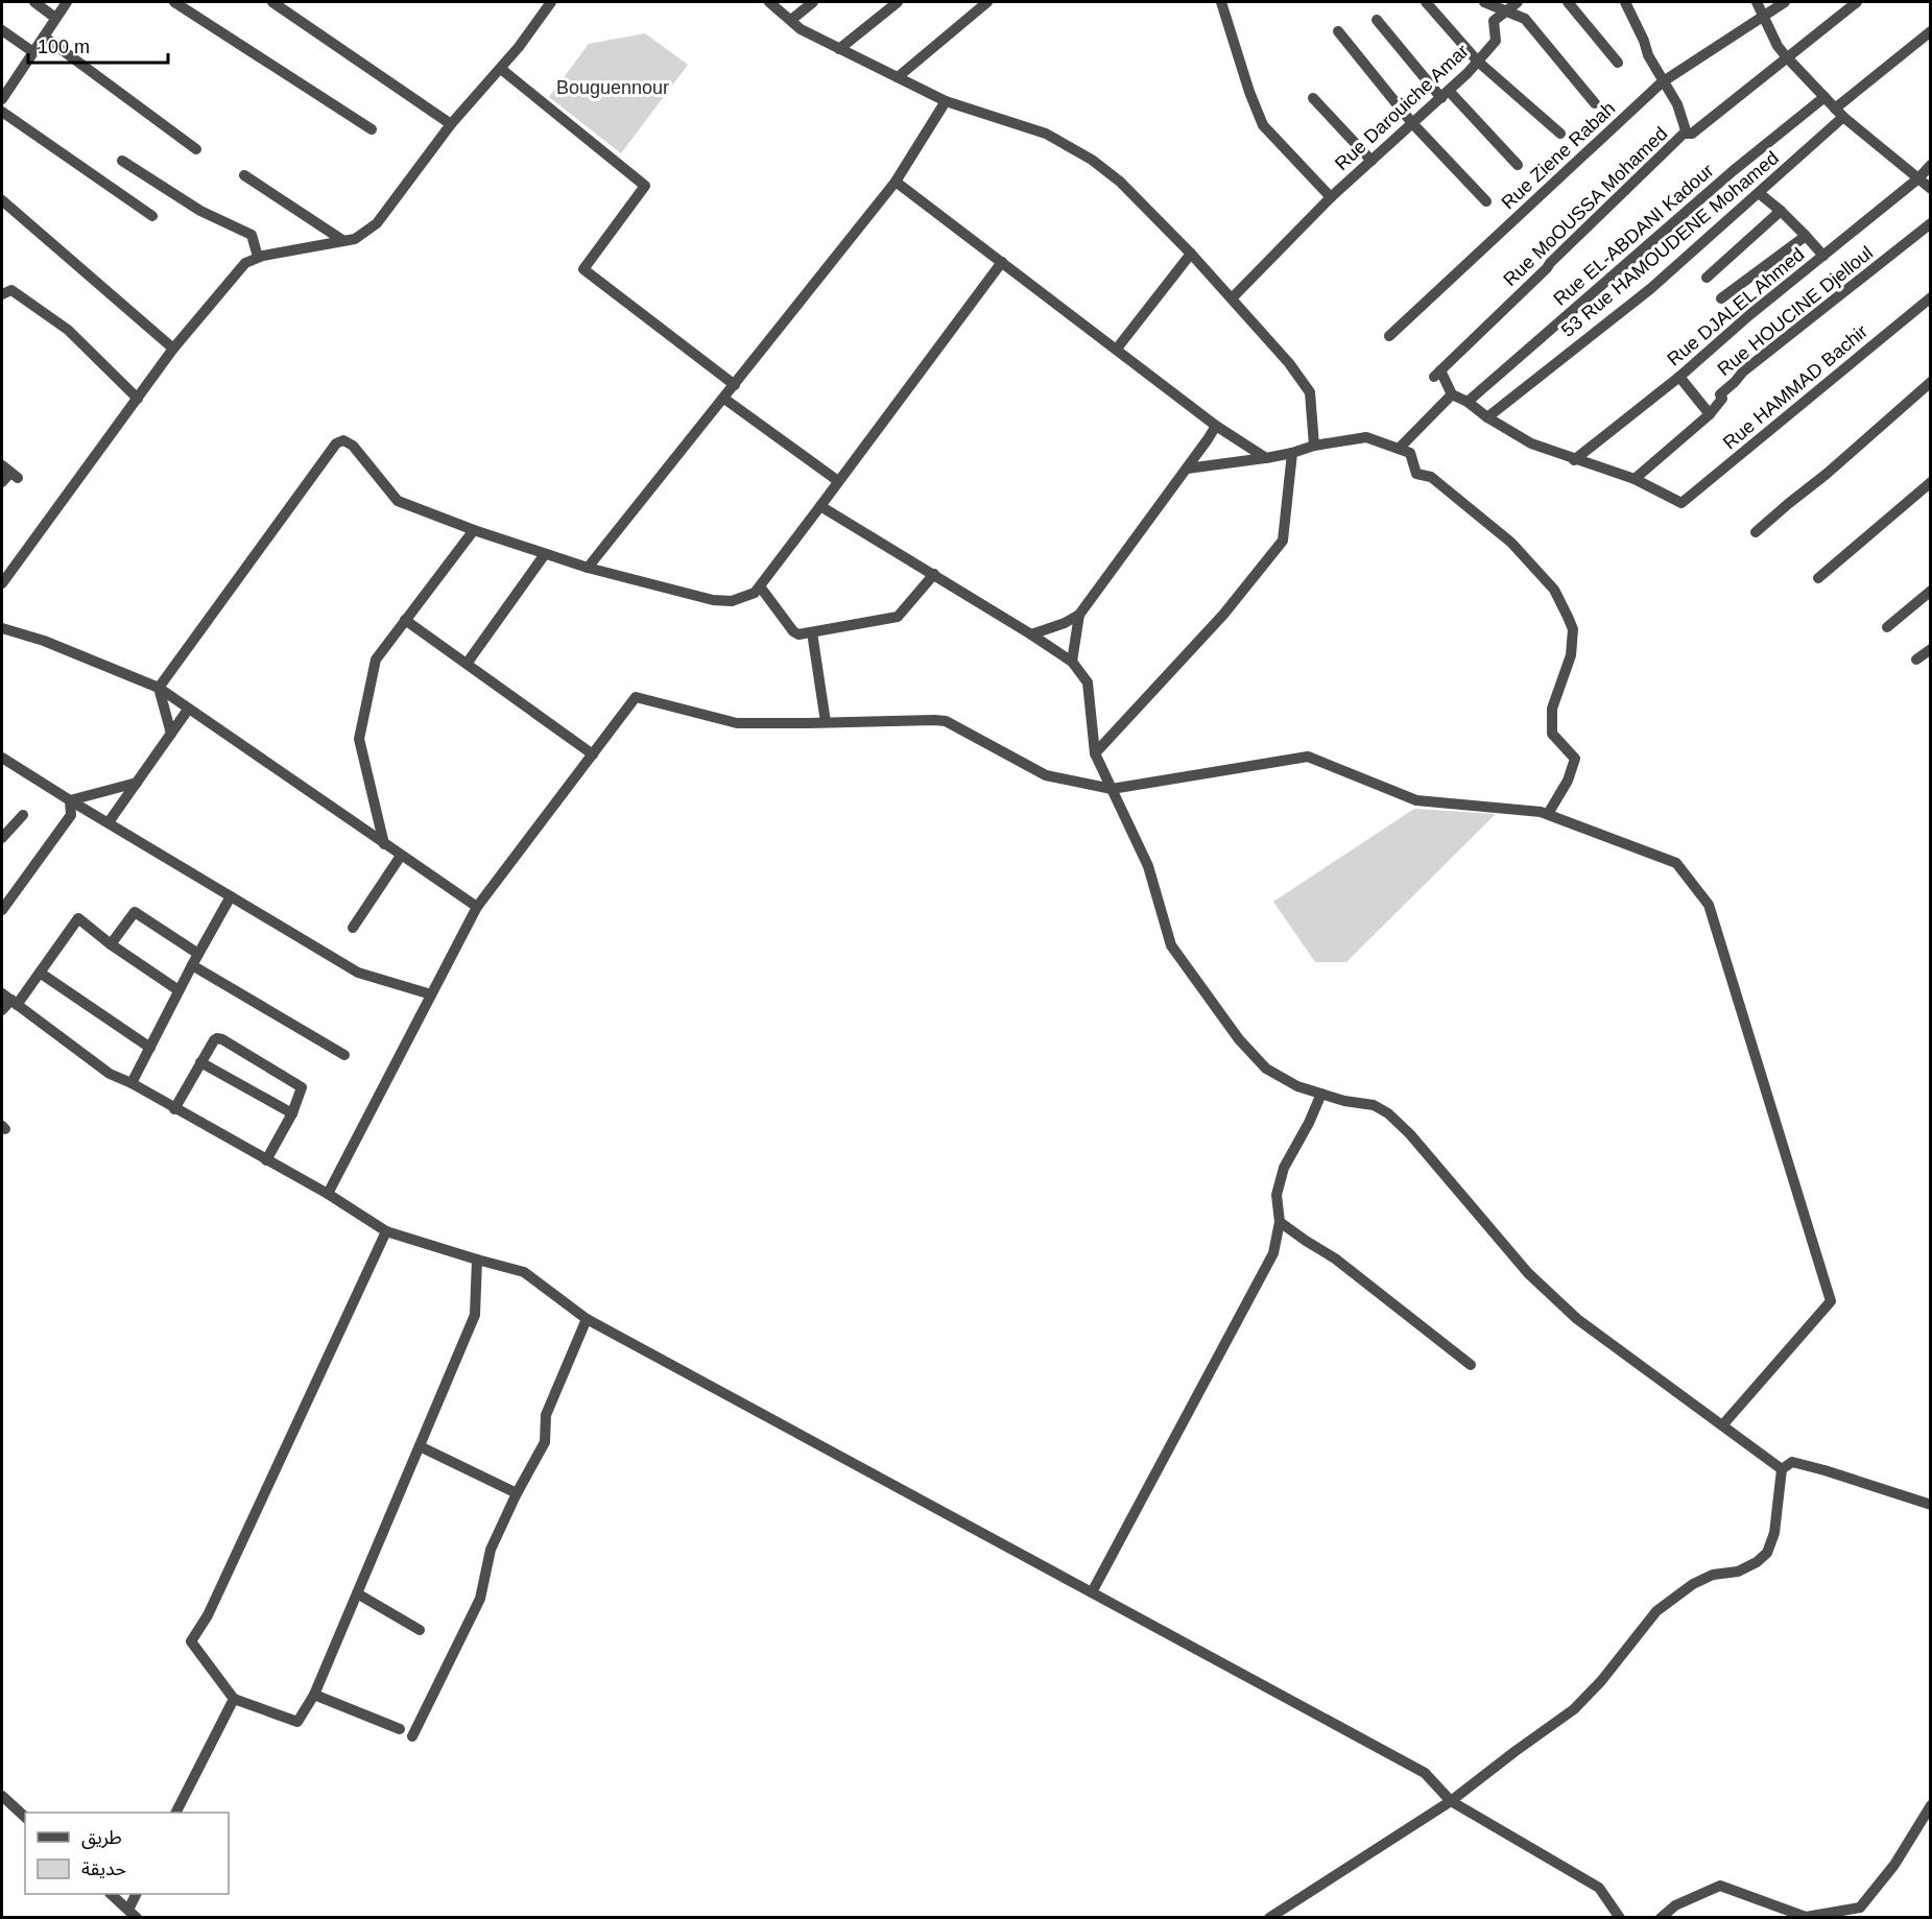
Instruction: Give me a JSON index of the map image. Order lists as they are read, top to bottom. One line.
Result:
{"streets":{"street":["Rue Darouiche Amar","Rue Ziene Rabah","Rue MoOUSSA Mohamed","Rue EL-ABDANI Kadour","53 Rue HAMOUDENE Mohamed","Rue DJALEL Ahmed","Rue HOUCINE Djelloul","Rue HAMMAD Bachir"]},"crossings":[["Rue HOUCINE Djelloul","Rue HAMMAD Bachir"]],"parks":["Bouguennour"],"legend":["طريق","حديقة"],"scale_bar":"100 m"}
